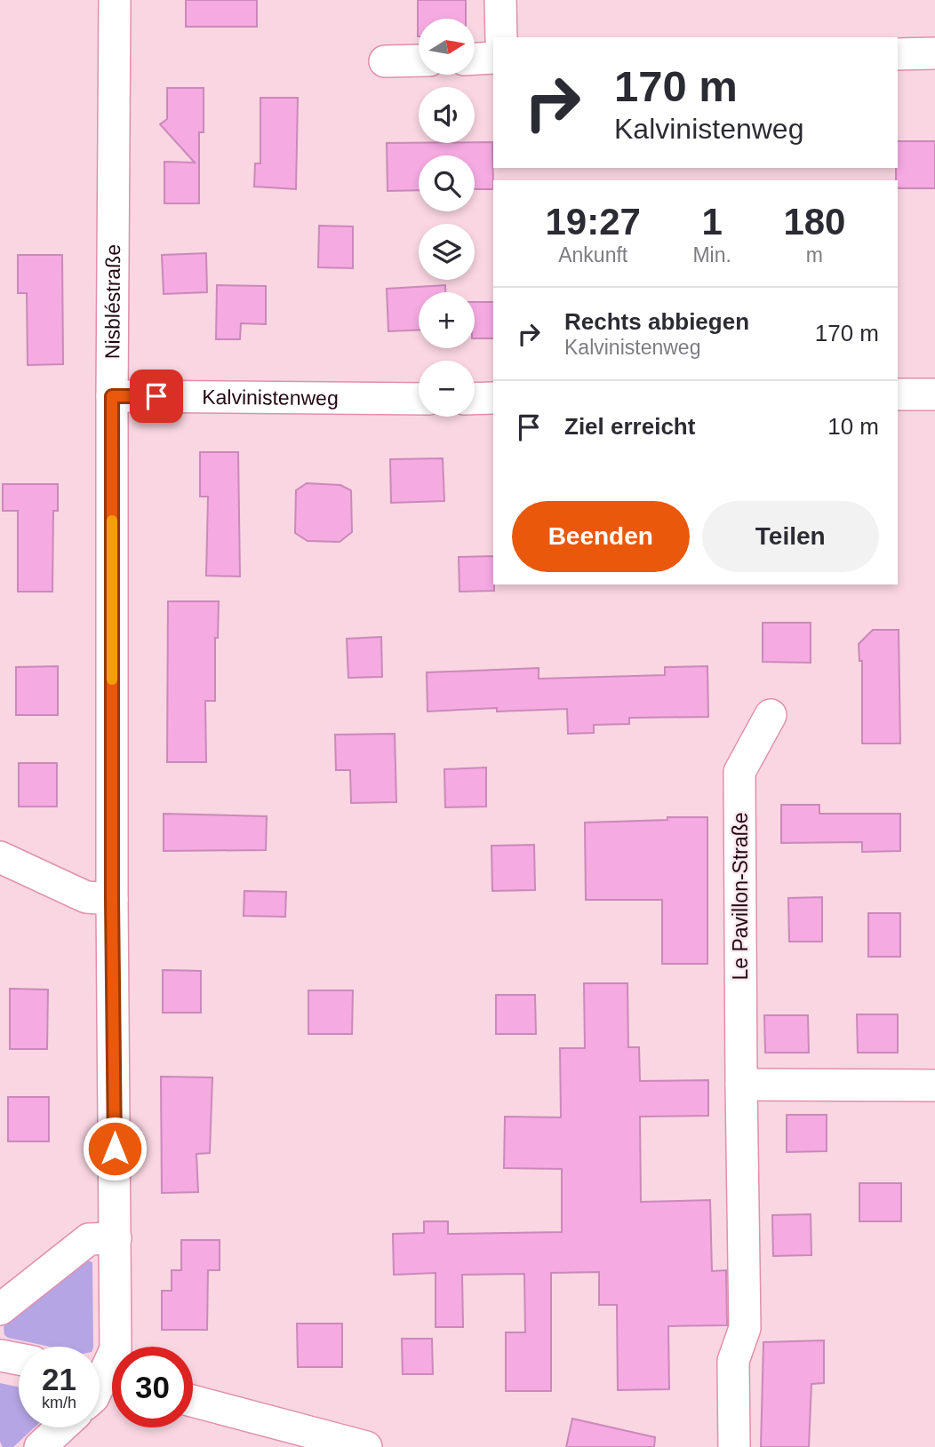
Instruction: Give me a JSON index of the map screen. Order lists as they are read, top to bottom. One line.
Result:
{"streets":{"street":["Nisbléstraße","Kalvinistenweg","Le Pavillon-Straße"]},"crossings":[["Nisbléstraße","Kalvinistenweg"]],"north":"right","page":{"map_buttons":["+","−"],"turn":["170 m","Kalvinistenweg"],"eta":["19:27","Ankunft","1","Min.","180","m"],"list":[{"name":"Rechts abbiegen","note":"Kalvinistenweg","value":"170 m"},{"name":"Ziel erreicht","value":"10 m"}],"buttons":["Beenden","Teilen"],"speed":"21 km/h","limit":"30"}}
